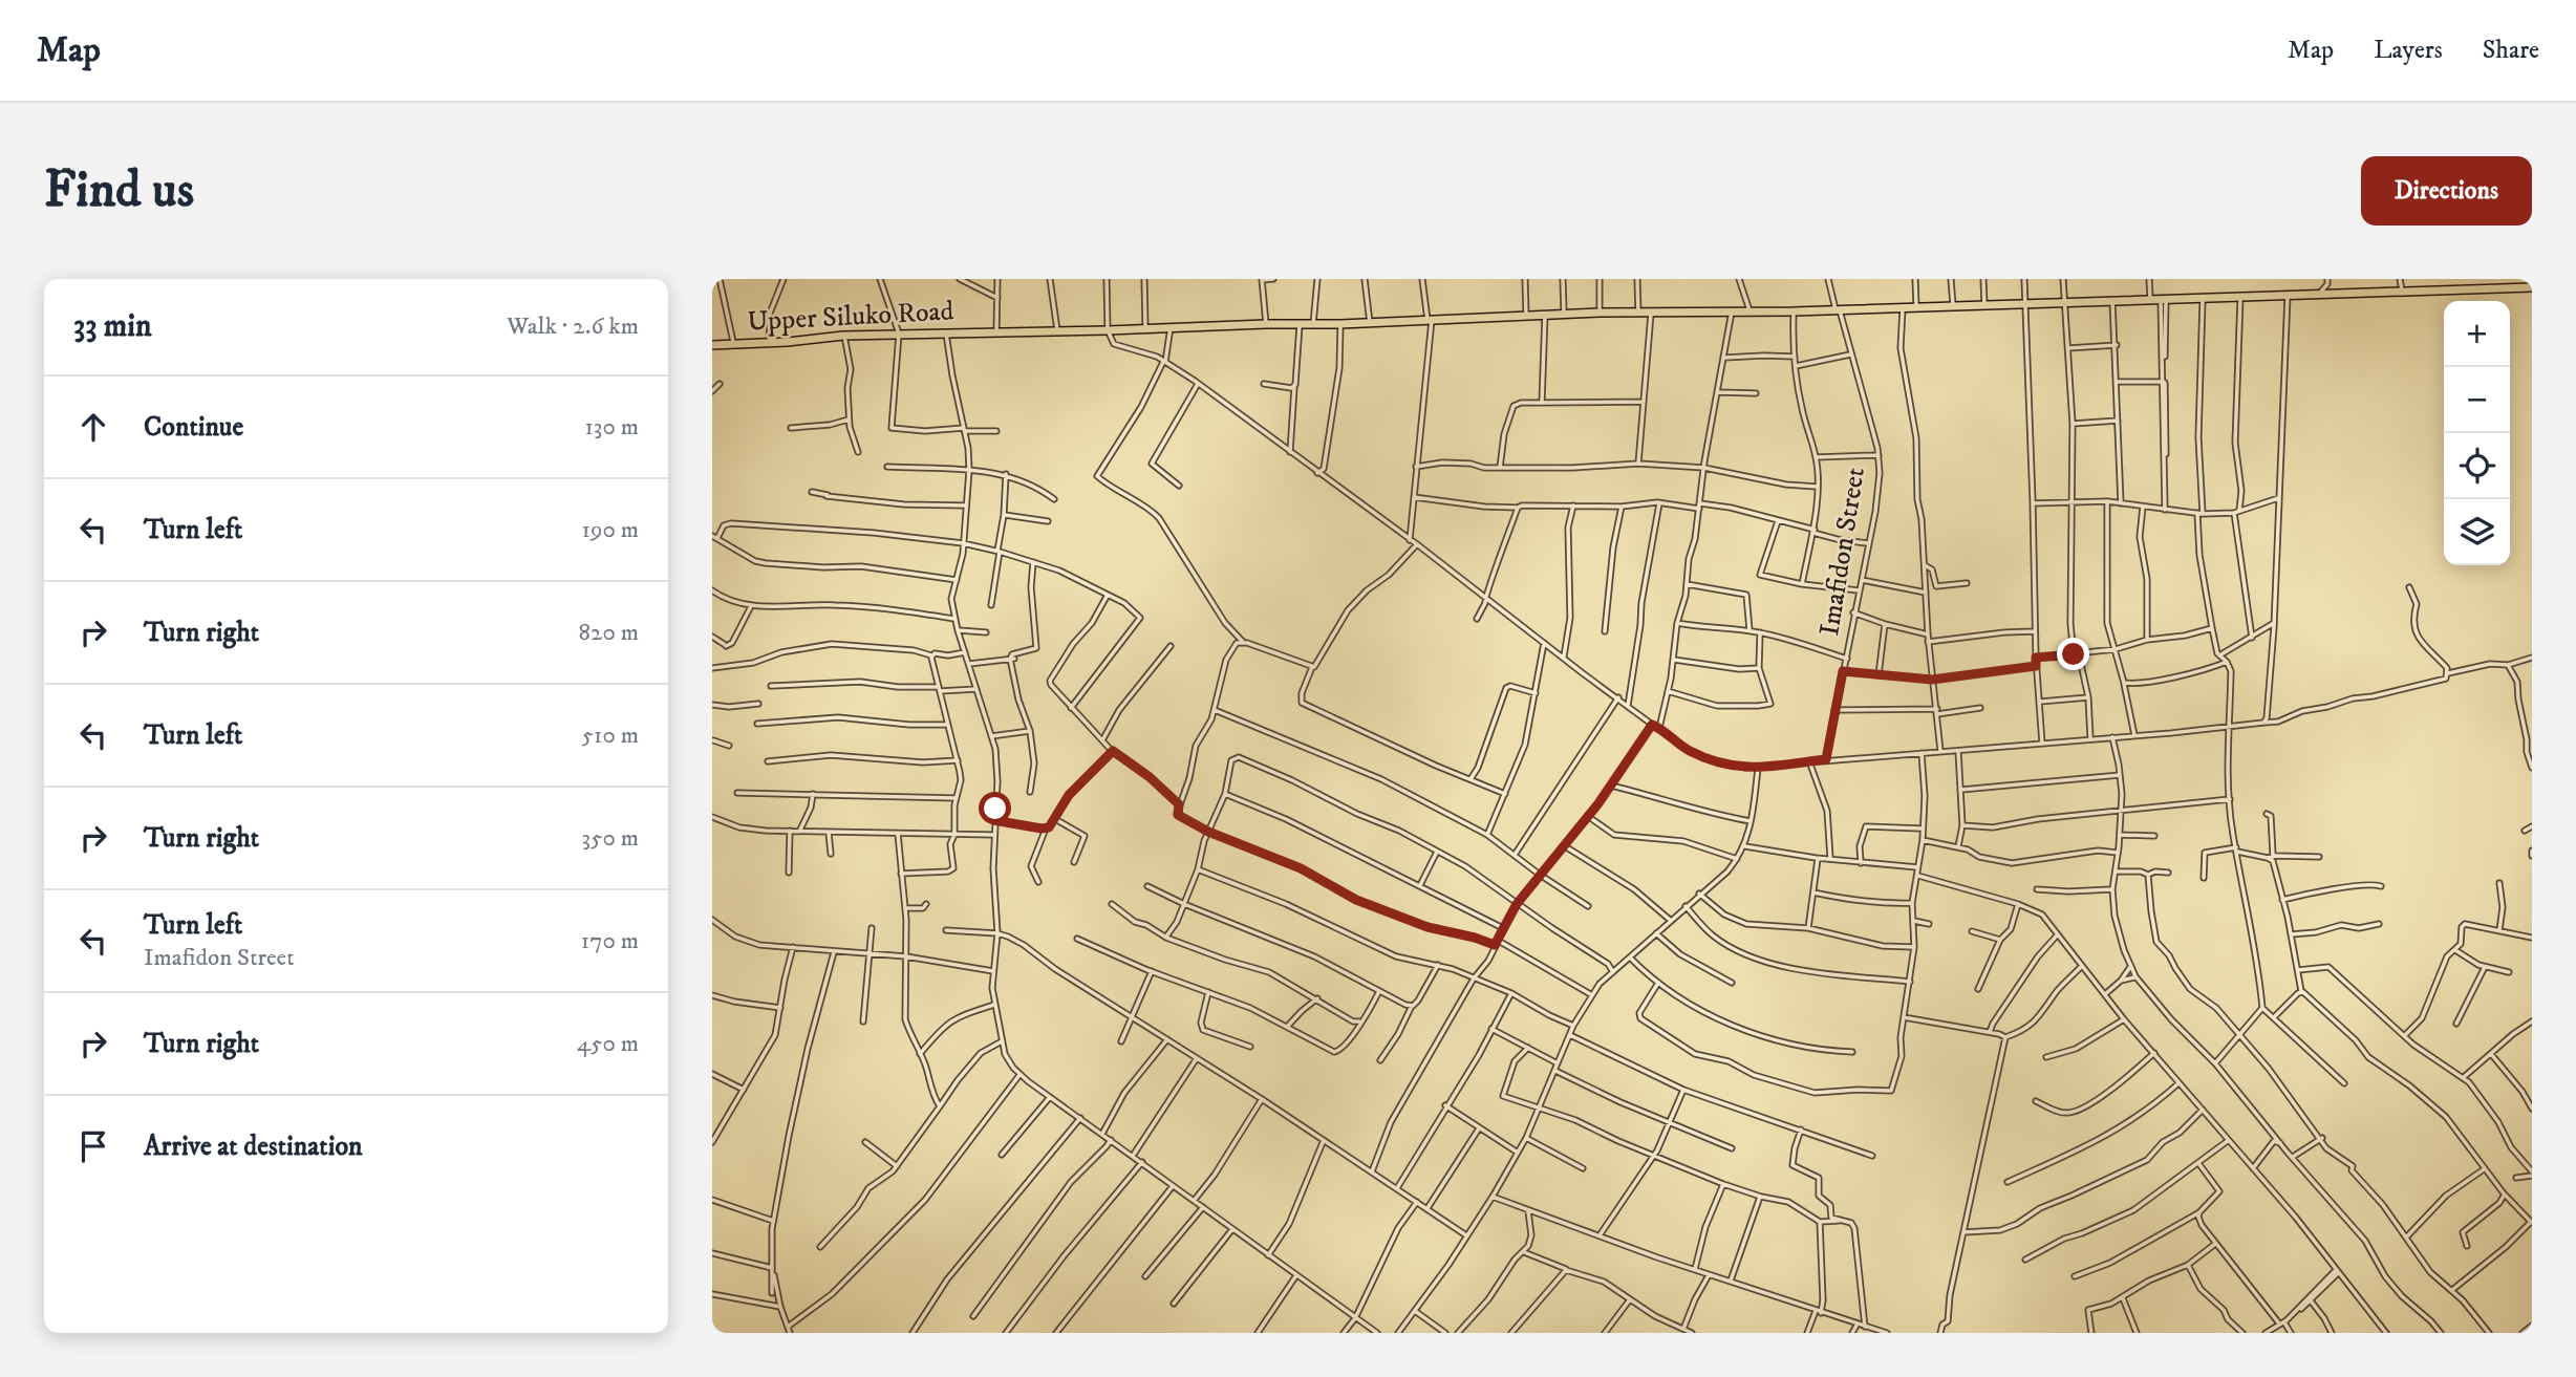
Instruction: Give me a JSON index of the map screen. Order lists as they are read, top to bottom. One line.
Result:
{"streets":{"main road":["Upper Siluko Road"],"street":["Imafidon Street"]},"crossings":[["Upper Siluko Road","Imafidon Street"]],"page":{"header":"Map","nav":["Map","Layers","Share"],"buttons":"Directions","title":"Find us","heading":["33 min","Walk · 2.6 km"],"map_buttons":["+","−"],"list":[["Continue","130 m"],["Turn left","190 m"],["Turn right","820 m"],["Turn left","510 m"],["Turn right","350 m"],["Turn left","Imafidon Street","170 m"],["Turn right","450 m"],"Arrive at destination"]}}
